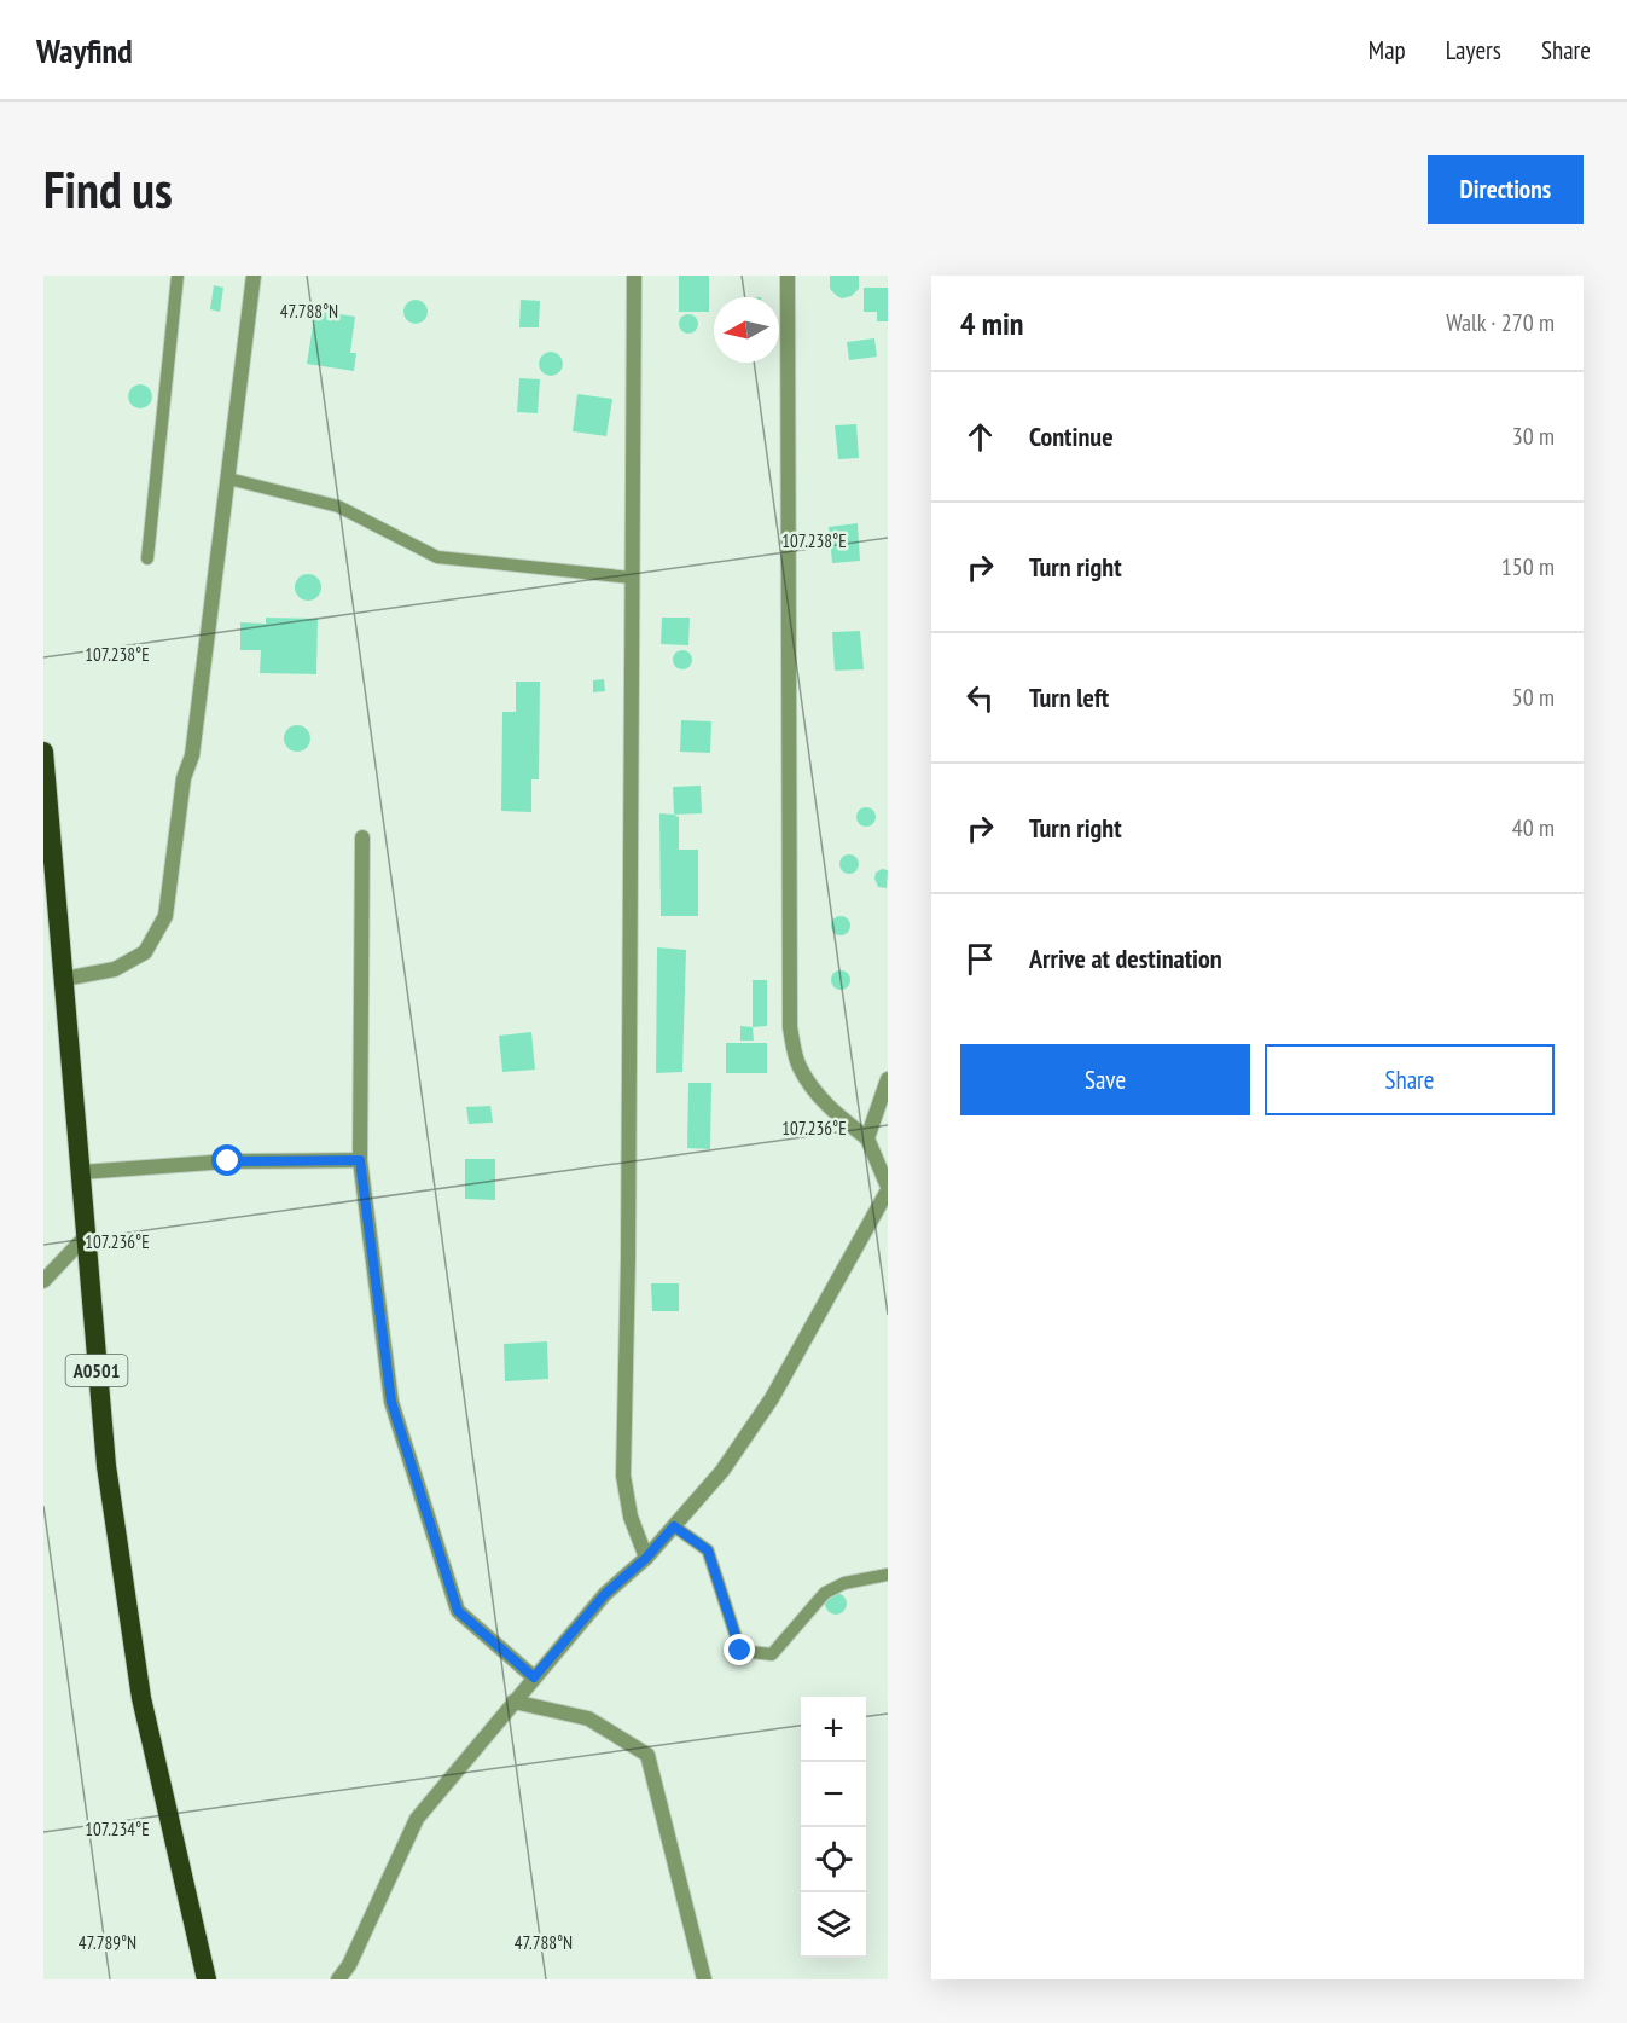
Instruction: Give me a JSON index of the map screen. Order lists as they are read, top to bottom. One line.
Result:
{"streets":{"highway":["A0501"]},"north":"left","page":{"header":"Wayfind","nav":["Map","Layers","Share"],"buttons":["Directions",["Save","Share"]],"title":"Find us","heading":["4 min","Walk · 270 m"],"list":[["Continue","30 m"],["Turn right","150 m"],["Turn left","50 m"],["Turn right","40 m"],"Arrive at destination"],"map_buttons":["+","−"]},"coordinates":["47.788°N","107.238°E","107.236°E","107.234°E","47.789°N"]}
